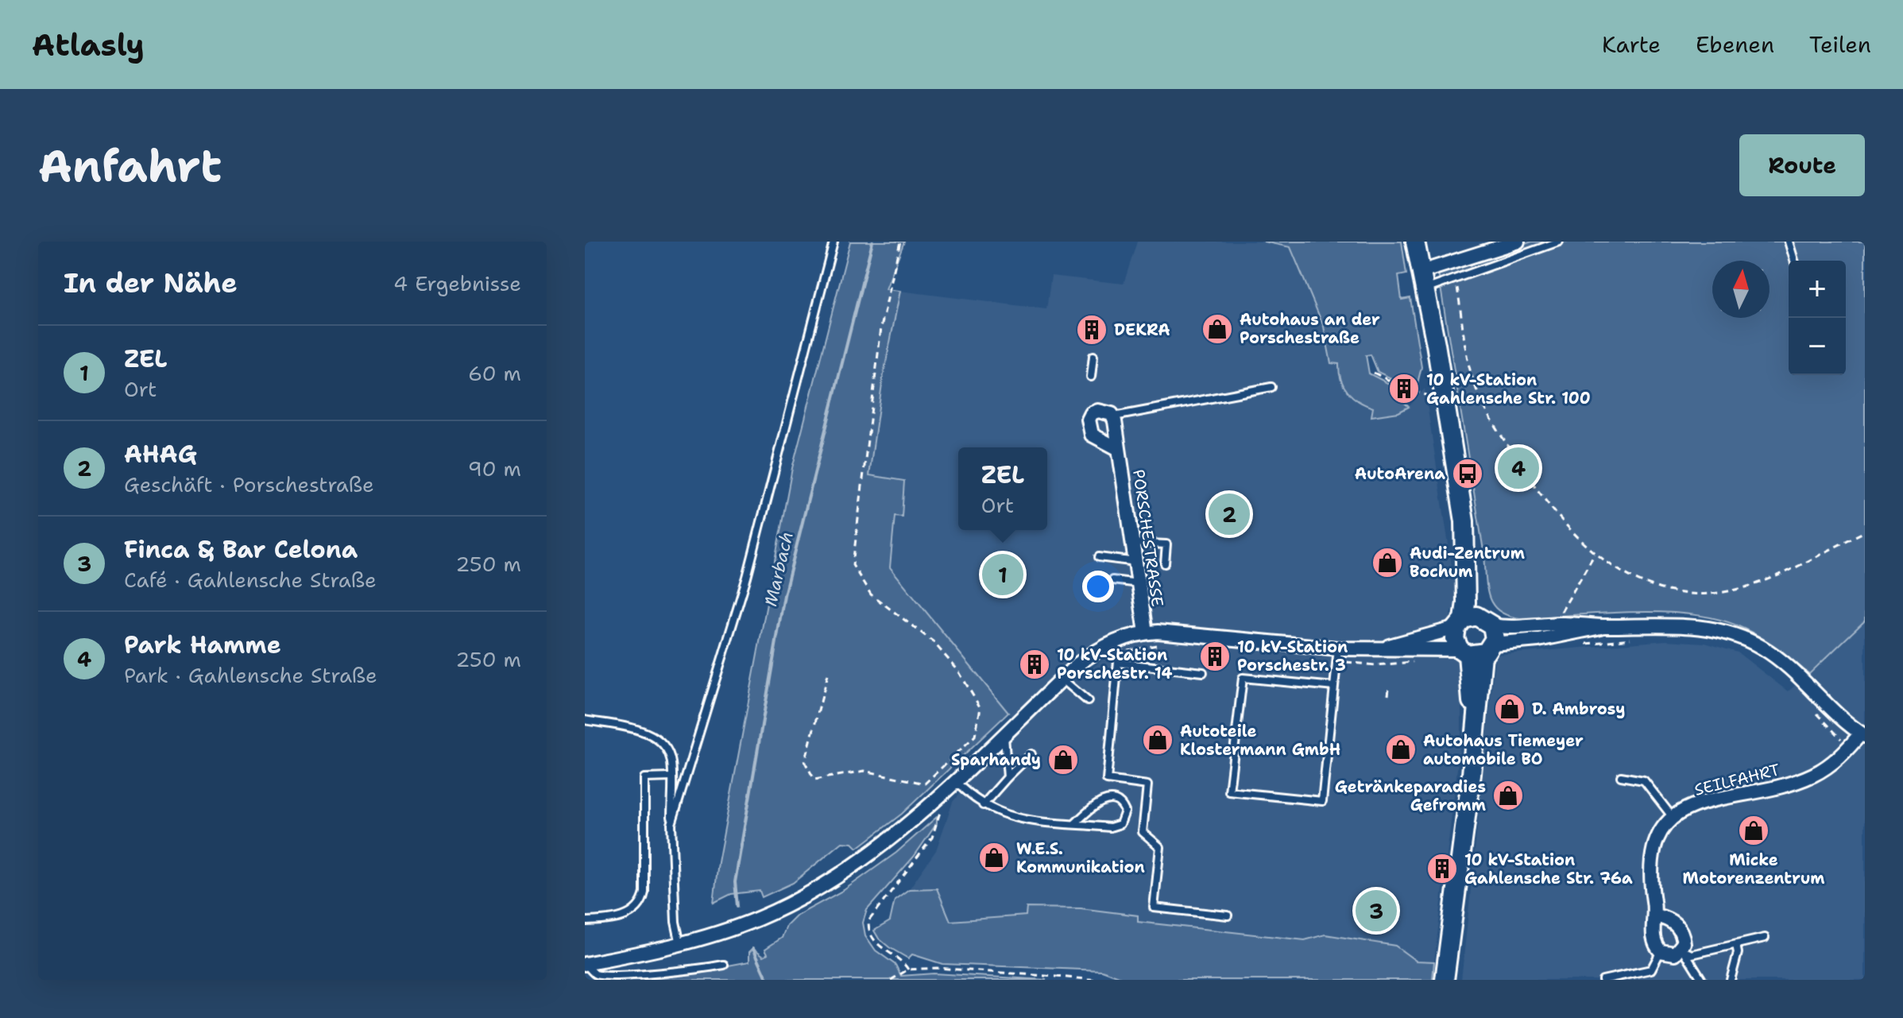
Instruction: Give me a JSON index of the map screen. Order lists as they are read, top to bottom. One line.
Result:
{"streets":{"street":["PORSCHESTRASSE","SEILFAHRT"]},"water":["Marbach"],"places":{"shop":["Autohaus an der Porschestraße","Audi-Zentrum Bochum","D. Ambrosy","Autoteile Klostermann GmbH","Autohaus Tiemeyer automobile BO","Sparhandy","Getränkeparadies Gefromm","Micke Motorenzentrum","W.E.S. Kommunikation"],"building":["DEKRA","10 kV-Station Gahlensche Str. 100","10 kV-Station Porschestr. 3","10 kV-Station Porschestr. 14","10 kV-Station Gahlensche Str. 76a"],"bus stop":["AutoArena"]},"north":"top","page":{"header":"Atlasly","nav":["Karte","Ebenen","Teilen"],"buttons":"Route","title":"Anfahrt","heading":["In der Nähe","4 Ergebnisse"],"map_buttons":["+","−"],"list":[{"mark":"1","name":"ZEL","note":"Ort","value":"60 m"},{"mark":"2","name":"AHAG","note":"Geschäft · Porschestraße","value":"90 m"},{"mark":"3","name":"Finca & Bar Celona","note":"Café · Gahlensche Straße","value":"250 m"},{"mark":"4","name":"Park Hamme","note":"Park · Gahlensche Straße","value":"250 m"}],"pins":["4","2","1","3"],"popup":["ZEL","Ort"]}}
